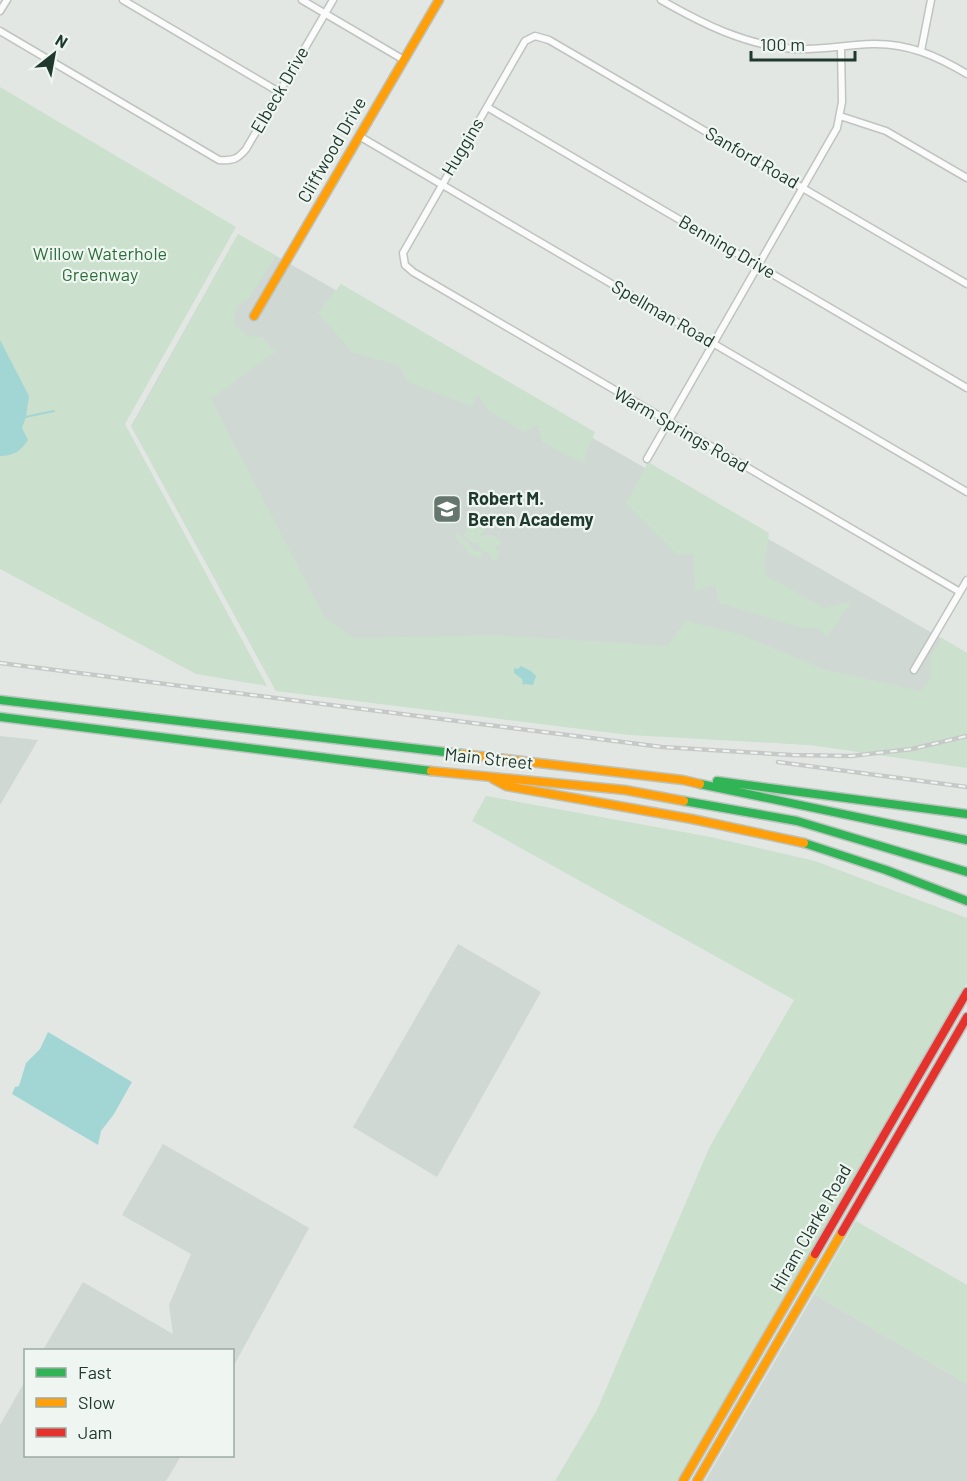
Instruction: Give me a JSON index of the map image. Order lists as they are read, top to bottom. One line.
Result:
{"streets":{"main road":["Cliffwood Drive","Main Street","Hiram Clarke Road"],"street":["Elbeck Drive","Huggins","Sanford Road","Benning Drive","Spellman Road","Warm Springs Road"]},"crossings":[["Huggins","Sanford Road"],["Huggins","Benning Drive"],["Huggins","Spellman Road"],["Huggins","Warm Springs Road"],["Cliffwood Drive","Spellman Road"]],"parks":["Willow Waterhole Greenway"],"places":{"school or university":["Robert M. Beren Academy"]},"legend":["Fast","Slow","Jam"],"scale_bar":"100 m","north":"top right"}
